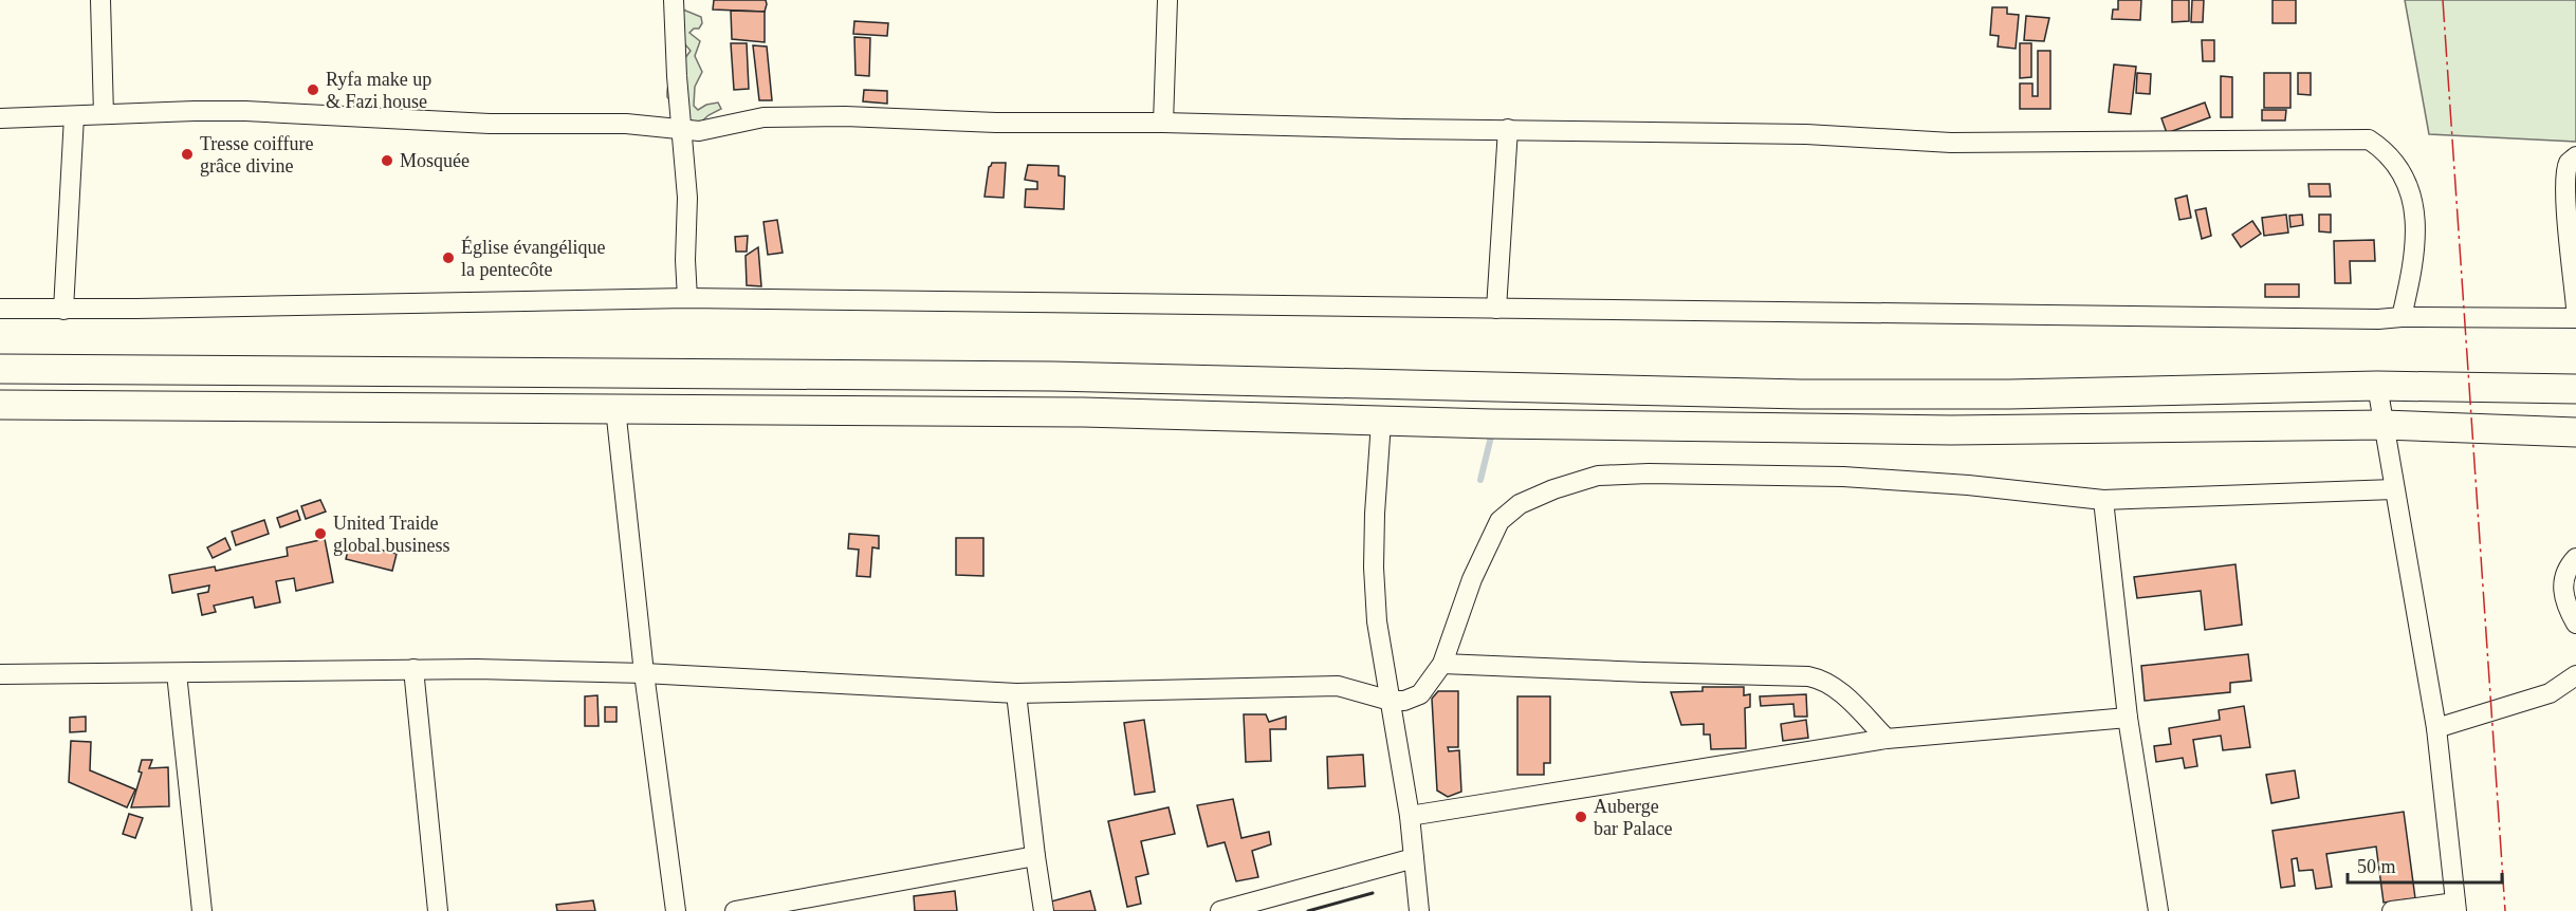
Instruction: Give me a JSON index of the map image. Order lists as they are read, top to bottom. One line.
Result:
{"places":["Ryfa make up & Fazi house","Tresse coiffure grâce divine","Mosquée","Église évangélique la pentecôte","United Traide global business","Auberge bar Palace"],"scale_bar":"50 m"}
